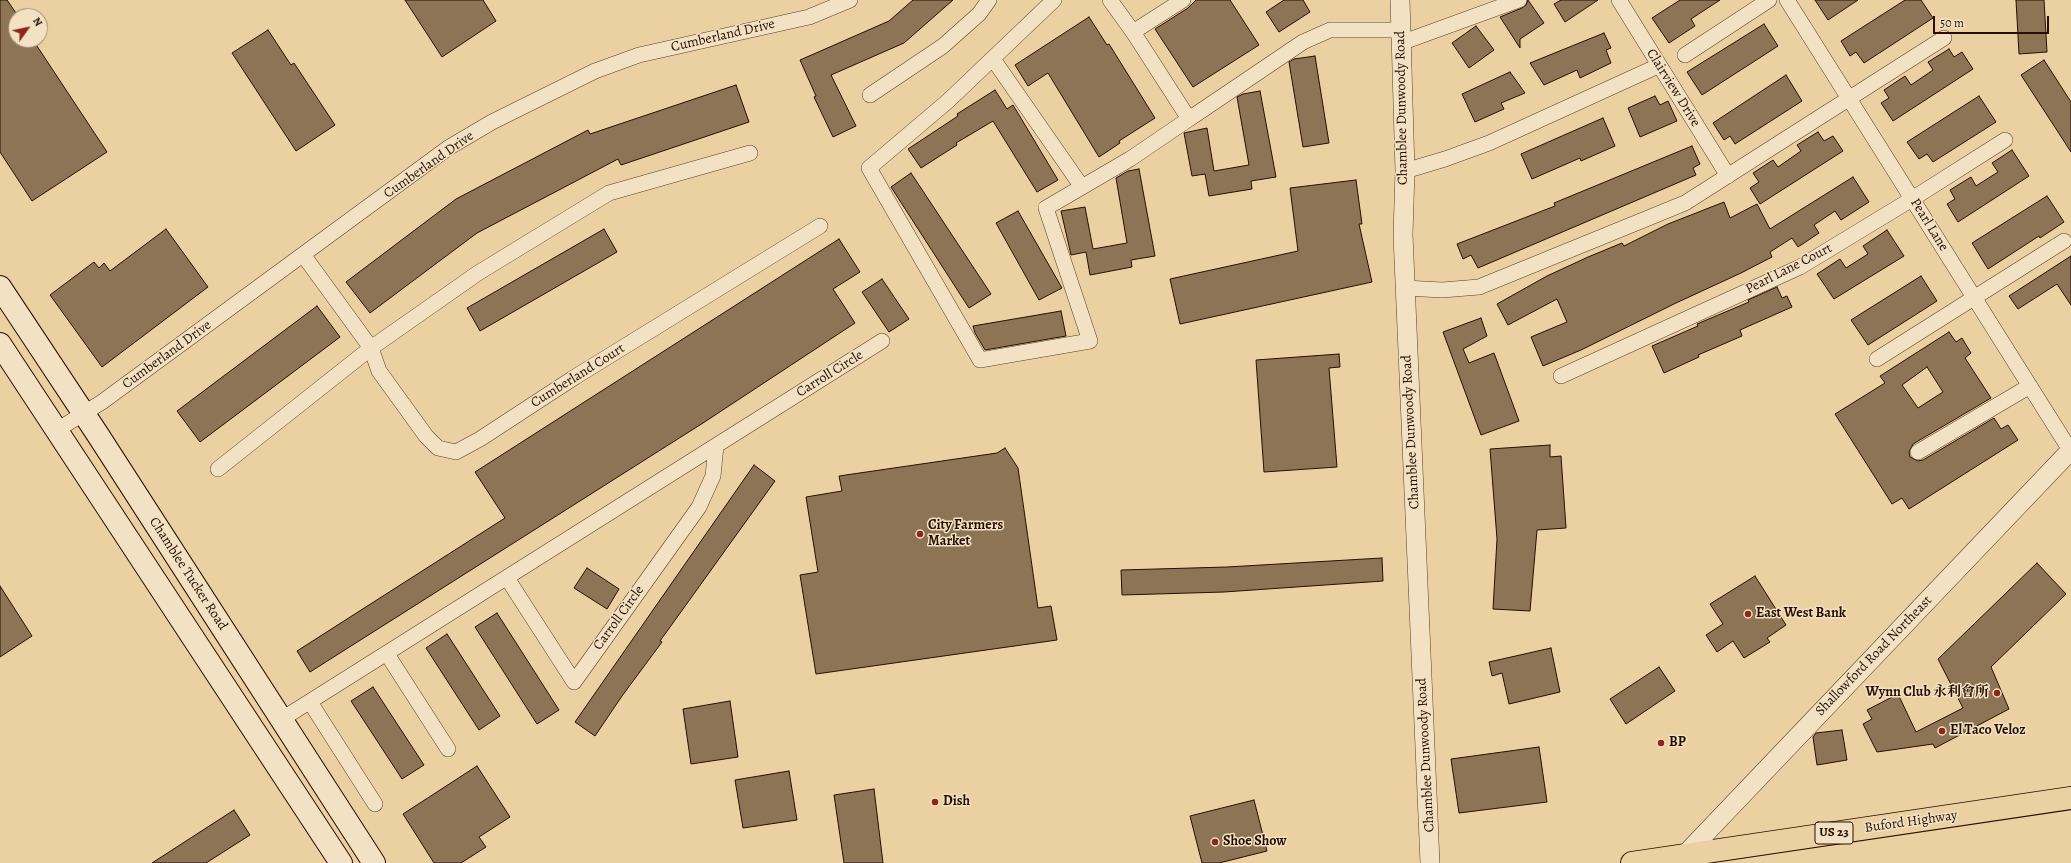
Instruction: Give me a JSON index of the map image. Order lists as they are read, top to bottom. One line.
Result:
{"streets":{"main road":["Chamblee Tucker Road","Buford Highway","US 23"],"street":["Cumberland Drive","Clairview Drive","Chamblee Dunwoody Road","Pearl Lane","Pearl Lane Court","Carroll Circle","Cumberland Court","Shallowford Road Northeast"]},"crossings":[["Cumberland Drive","Cumberland Court"],["Cumberland Drive","Chamblee Tucker Road"],["Pearl Lane","Pearl Lane Court"],["Pearl Lane","Shallowford Road Northeast"],["Carroll Circle","Chamblee Tucker Road"],["Shallowford Road Northeast","Buford Highway"]],"places":["City Farmers Market","East West Bank","Wynn Club 永利會所","El Taco Veloz","BP","Dish","Shoe Show"],"scale_bar":"50 m","north":"top right"}
